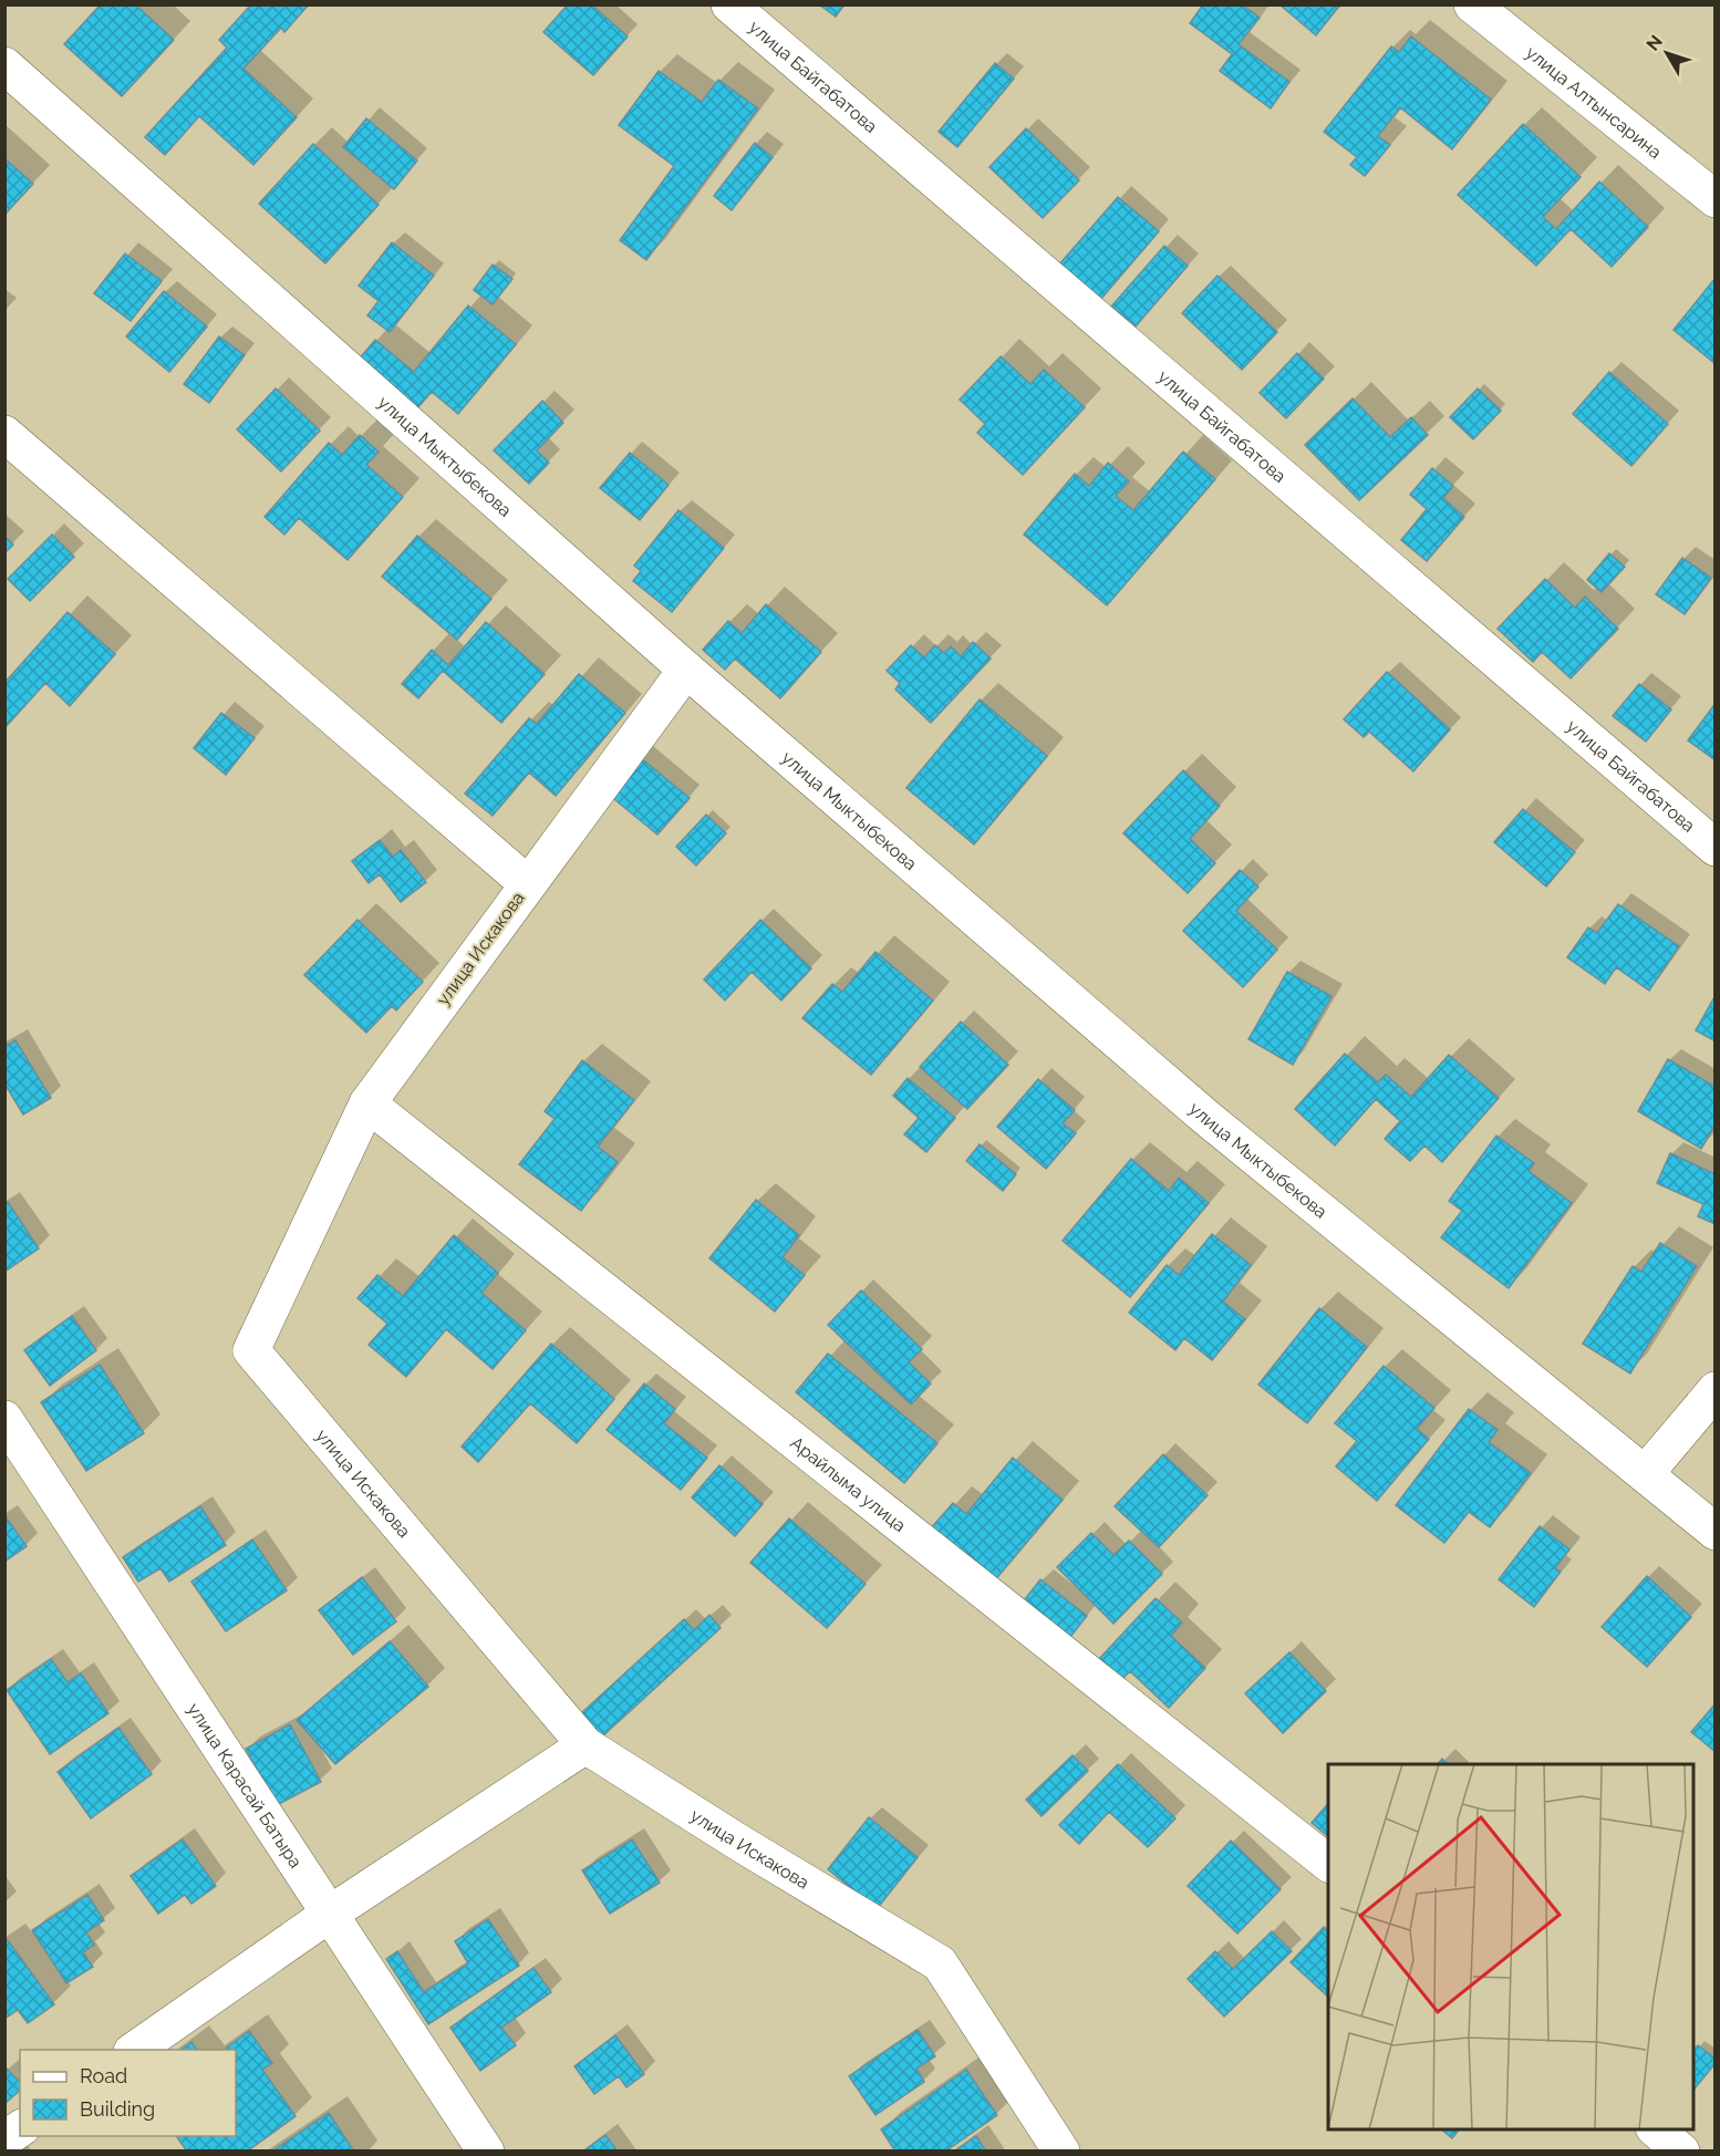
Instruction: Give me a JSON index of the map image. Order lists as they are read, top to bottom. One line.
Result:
{"streets":{"street":["улица Байгабатова","улица Алтынсарина","улица Мыктыбекова","улица Искакова","Арайлыма улица","улица Карасай Батыра"]},"crossings":[["улица Мыктыбекова","улица Искакова"],["улица Искакова","Арайлыма улица"]],"legend":["Road","Building"],"north":"top left"}
